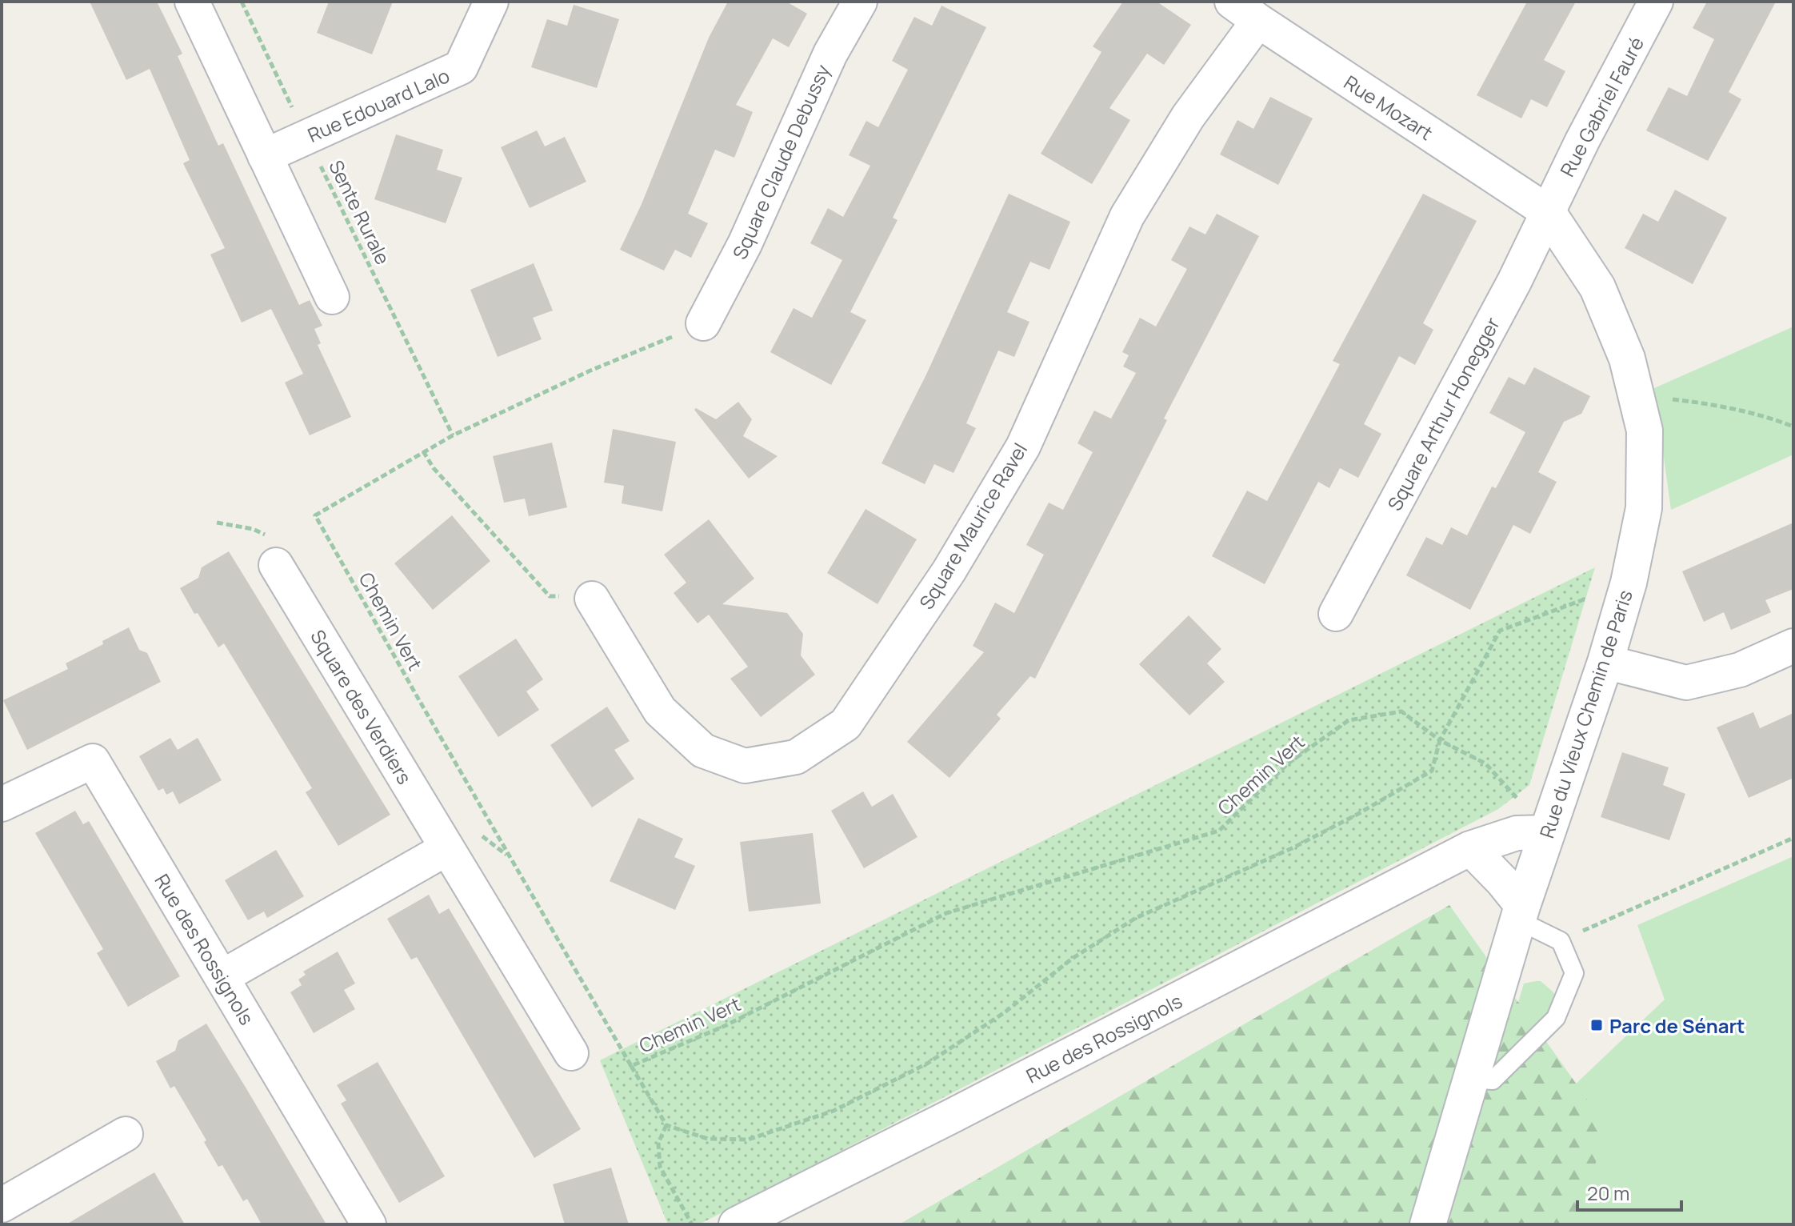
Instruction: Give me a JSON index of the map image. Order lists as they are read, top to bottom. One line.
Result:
{"streets":{"street":["Rue Edouard Lalo","Rue Gabriel Fauré","Rue Mozart","Square Claude Debussy","Square Arthur Honegger","Square Maurice Ravel","Square des Verdiers","Rue du Vieux Chemin de Paris","Rue des Rossignols"],"path":["Sente Rurale","Chemin Vert"]},"crossings":[["Rue Edouard Lalo","Sente Rurale"],["Rue Gabriel Fauré","Rue Mozart"],["Rue Gabriel Fauré","Square Arthur Honegger"],["Rue Gabriel Fauré","Rue du Vieux Chemin de Paris"],["Rue Mozart","Square Arthur Honegger"],["Rue Mozart","Square Maurice Ravel"],["Rue Mozart","Rue du Vieux Chemin de Paris"],["Square Claude Debussy","Chemin Vert"],["Sente Rurale","Chemin Vert"],["Square Arthur Honegger","Rue du Vieux Chemin de Paris"],["Rue du Vieux Chemin de Paris","Rue des Rossignols"]],"places":{"transit":["Parc de Sénart"]},"scale_bar":"20 m"}
